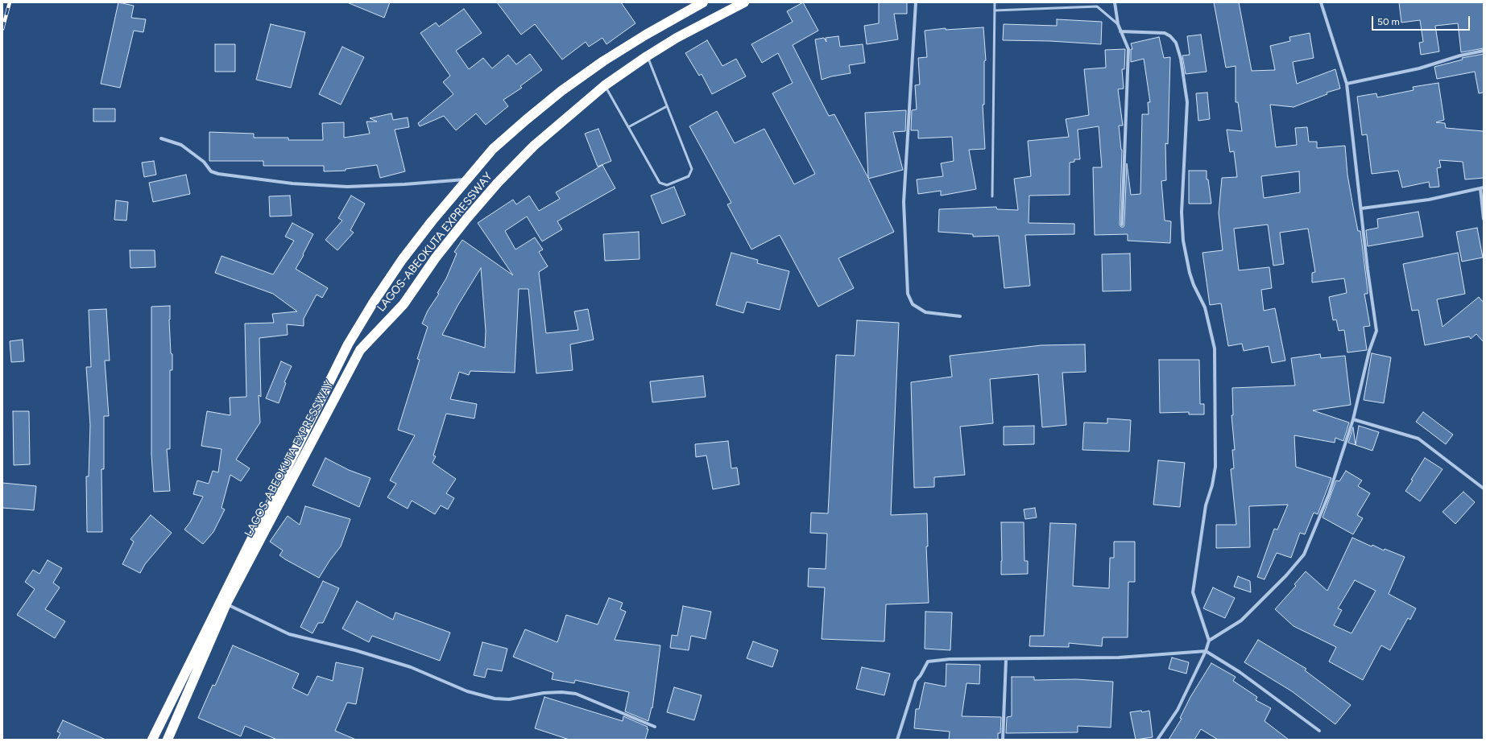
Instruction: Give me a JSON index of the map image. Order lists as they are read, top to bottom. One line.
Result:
{"streets":{"highway":["LAGOS-ABEOKUTA EXPRESSWAY"]},"scale_bar":"50 m"}
